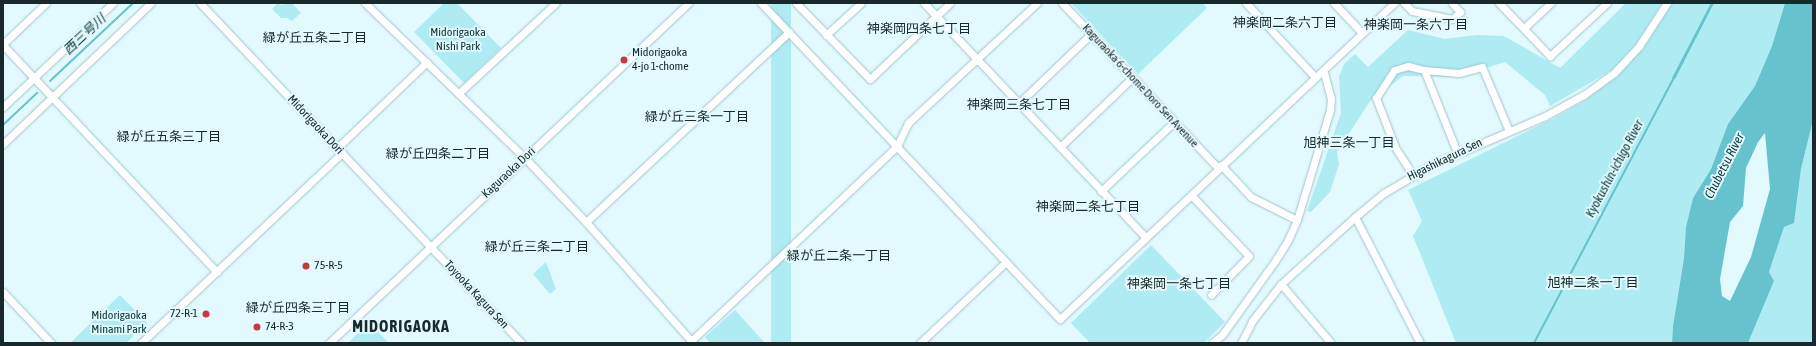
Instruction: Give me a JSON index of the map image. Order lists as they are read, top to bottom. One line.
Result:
{"streets":{"street":["Kaguraoka 6-chome Doro Sen Avenue","Midorigaoka Dori","Higashikagura Sen","Kaguraoka Dori","Toyooka Kagura Sen"]},"crossings":[["Midorigaoka Dori","Kaguraoka Dori"],["Midorigaoka Dori","Toyooka Kagura Sen"],["Kaguraoka Dori","Toyooka Kagura Sen"]],"districts":["神楽岡二条六丁目","神楽岡一条六丁目","神楽岡四条七丁目","緑が丘五条二丁目","神楽岡三条七丁目","緑が丘三条一丁目","緑が丘五条三丁目","旭神三条一丁目","緑が丘四条二丁目","神楽岡二条七丁目","緑が丘三条二丁目","緑が丘二条一丁目","旭神二条一丁目","神楽岡一条七丁目","緑が丘四条三丁目","MIDORIGAOKA"],"water":["西三号川","Chubetsu River","Kyokushin-ichigo River"],"parks":["Midorigaoka Nishi Park","Midorigaoka Minami Park"],"places":["Midorigaoka 4-jo 1-chome","75-R-5","72-R-1","74-R-3"]}
